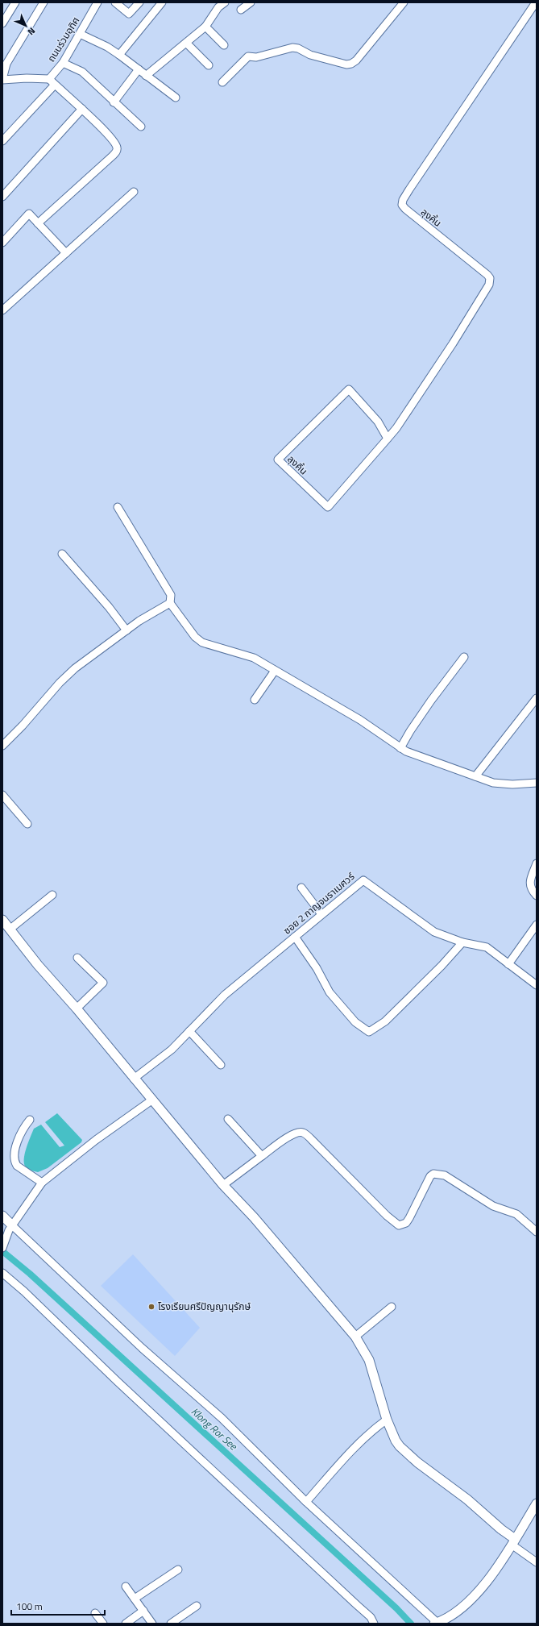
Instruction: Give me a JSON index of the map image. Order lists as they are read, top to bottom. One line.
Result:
{"streets":{"street":["ถนนร่วมอุทิศ","ลุงคิ้น","ซอย 2 กาญจนราเมศวร์"]},"water":["Klong Ror See"],"places":["โรงเรียนศรีปัญญานุรักษ์"],"scale_bar":"100 m","north":"bottom right"}
